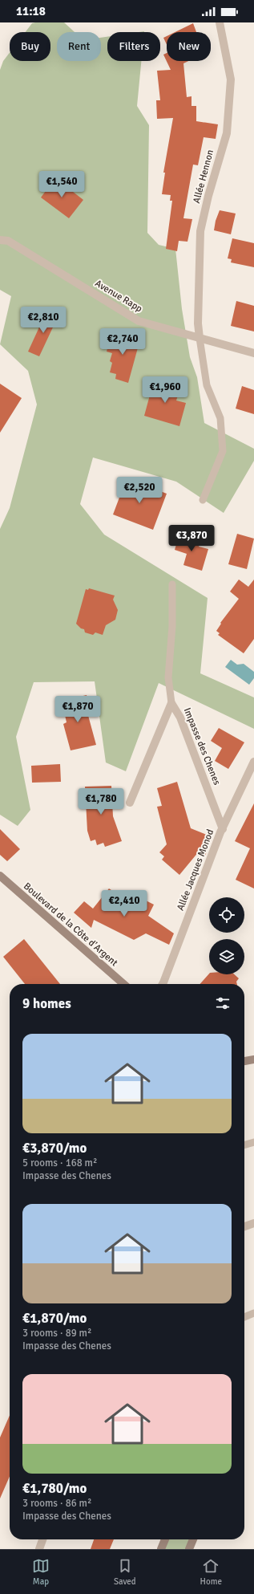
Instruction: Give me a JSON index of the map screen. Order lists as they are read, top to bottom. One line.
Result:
{"streets":{"main road":["Boulevard de la Côte d'Argent"],"street":["Allée Hennon","Avenue Rapp","Impasse des Chenes","Allée Jacques Monod"]},"crossings":[["Allée Hennon","Avenue Rapp"],["Impasse des Chenes","Allée Jacques Monod"]],"page":{"status":"11:18","chip":["Buy","Rent","Filters","New"],"price":["€1,540","€2,810","€2,740","€1,960","€2,520","€3,870","€1,870","€1,780","€2,410"],"heading":"9 homes","list":[{"name":"€3,870/mo","note":"5 rooms · 168 m² · Impasse des Chenes"},{"name":"€1,870/mo","note":"3 rooms · 89 m² · Impasse des Chenes"},{"name":"€1,780/mo","note":"3 rooms · 86 m² · Impasse des Chenes"}],"tabs":["Map","Saved","Home"]}}
